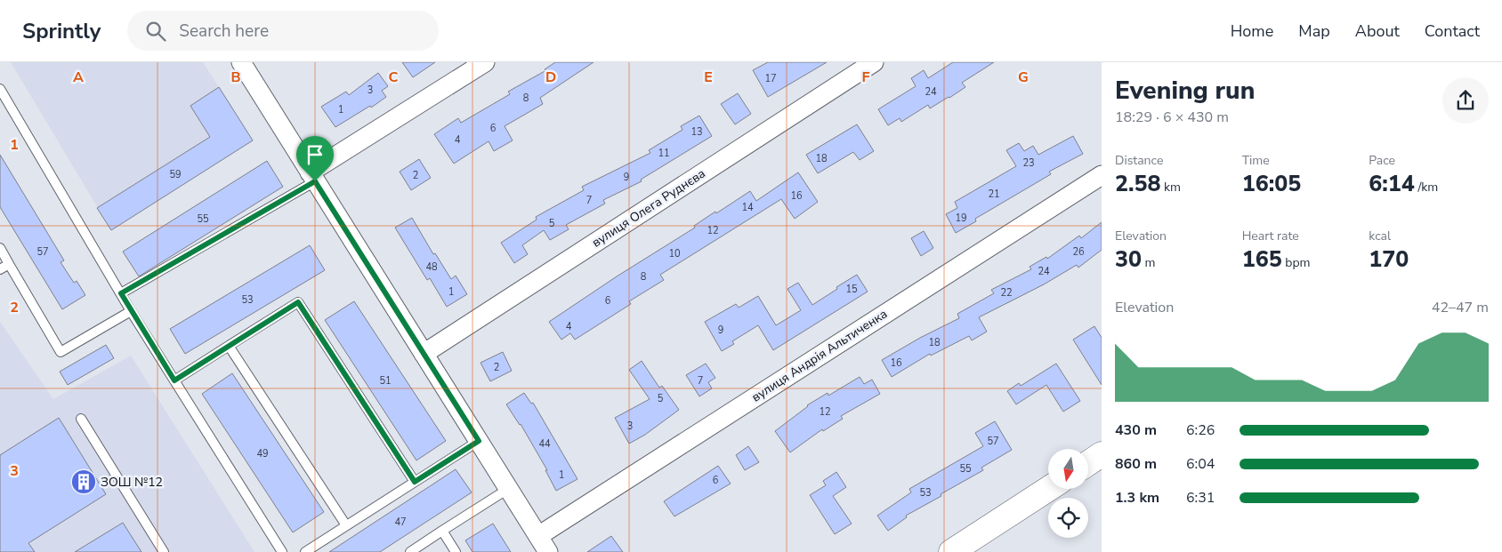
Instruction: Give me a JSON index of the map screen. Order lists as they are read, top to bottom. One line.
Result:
{"streets":{"street":["вулиця Олега Руднєва","вулиця Андрія Альтиченка"]},"places":{"building":["ЗОШ №12"]},"house_numbers":["17","3","24","8","1","6","13","4","11","18","23","59","2","9","21","16","7","14","19","55","5","12","57","26","10","48","24","8","15","1","22","53","6","4","9","18","16","2","51","7","5","12","3","57","44","49","55","1","6","53","47"],"north":"bottom","page":{"header":"Sprintly","search":"Search here","nav":["Home","Map","About","Contact"],"heading":["Evening run","18:29 · 6 × 430 m"],"stats":[["Distance","2.58 km"],["Time","16:05"],["Pace","6:14 /km"],["Elevation","30 m"],["Heart rate","165 bpm"],["kcal","170"]],"chart":["Elevation","42–47 m"],"list":[{"name":"430 m","note":"6:26"},{"name":"860 m","note":"6:04"},{"name":"1.3 km","note":"6:31"}]},"grid":{"columns":["A","B","C","D","E","F","G"],"rows":["1","2","3"]}}
